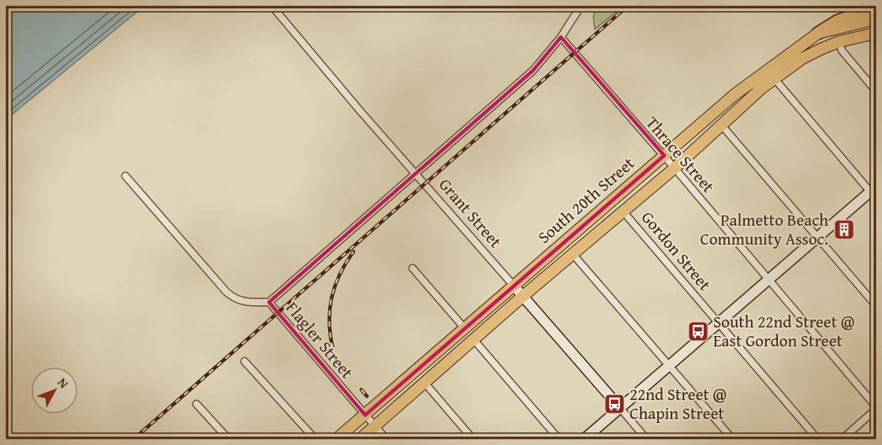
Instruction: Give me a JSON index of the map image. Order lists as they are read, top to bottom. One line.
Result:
{"streets":{"main road":["South 20th Street"],"street":["Thrace Street","Grant Street","Gordon Street","Flagler Street"]},"crossings":[["Thrace Street","South 20th Street"],["South 20th Street","Grant Street"],["South 20th Street","Gordon Street"],["South 20th Street","Flagler Street"]],"places":{"building":["Palmetto Beach Community Assoc."],"bus stop":["South 22nd Street @ East Gordon Street","22nd Street @ Chapin Street"]},"north":"top right"}
